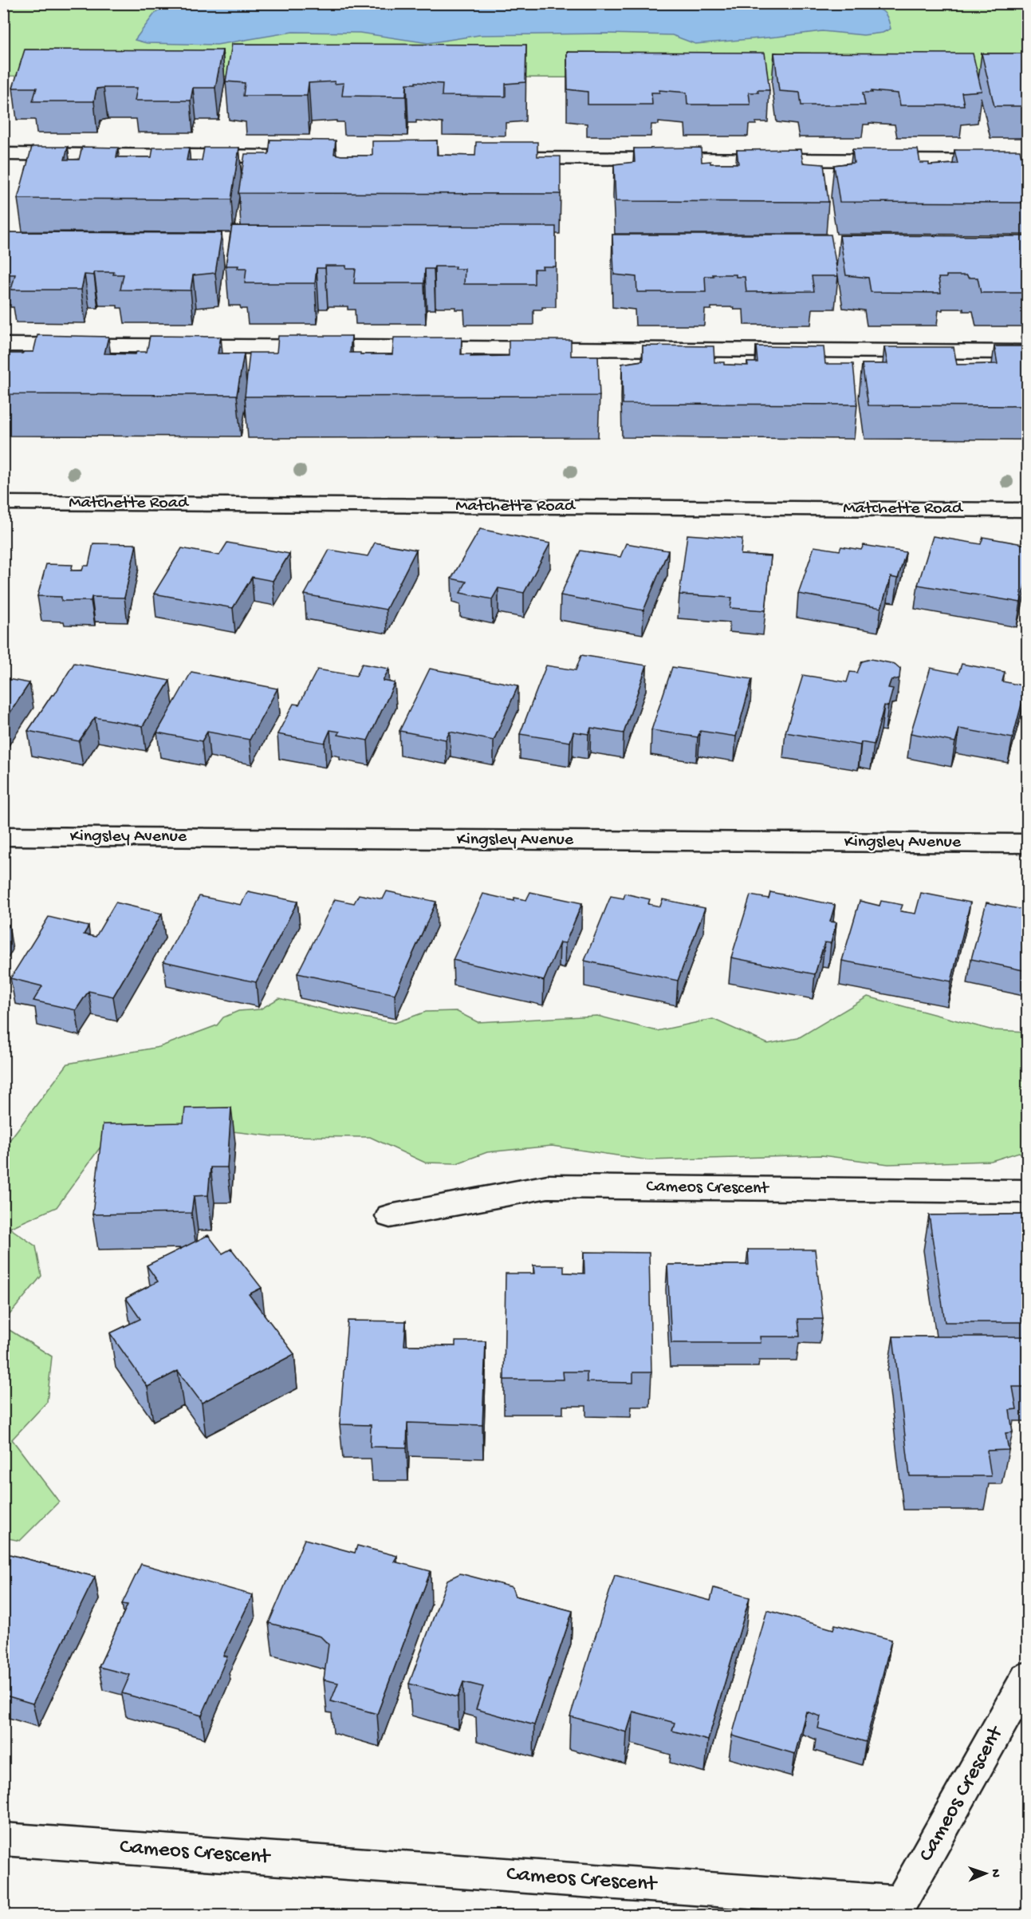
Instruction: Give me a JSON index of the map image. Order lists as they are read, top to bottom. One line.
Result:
{"streets":{"street":["Matchette Road","Kingsley Avenue","Cameos Crescent"]},"north":"right"}
